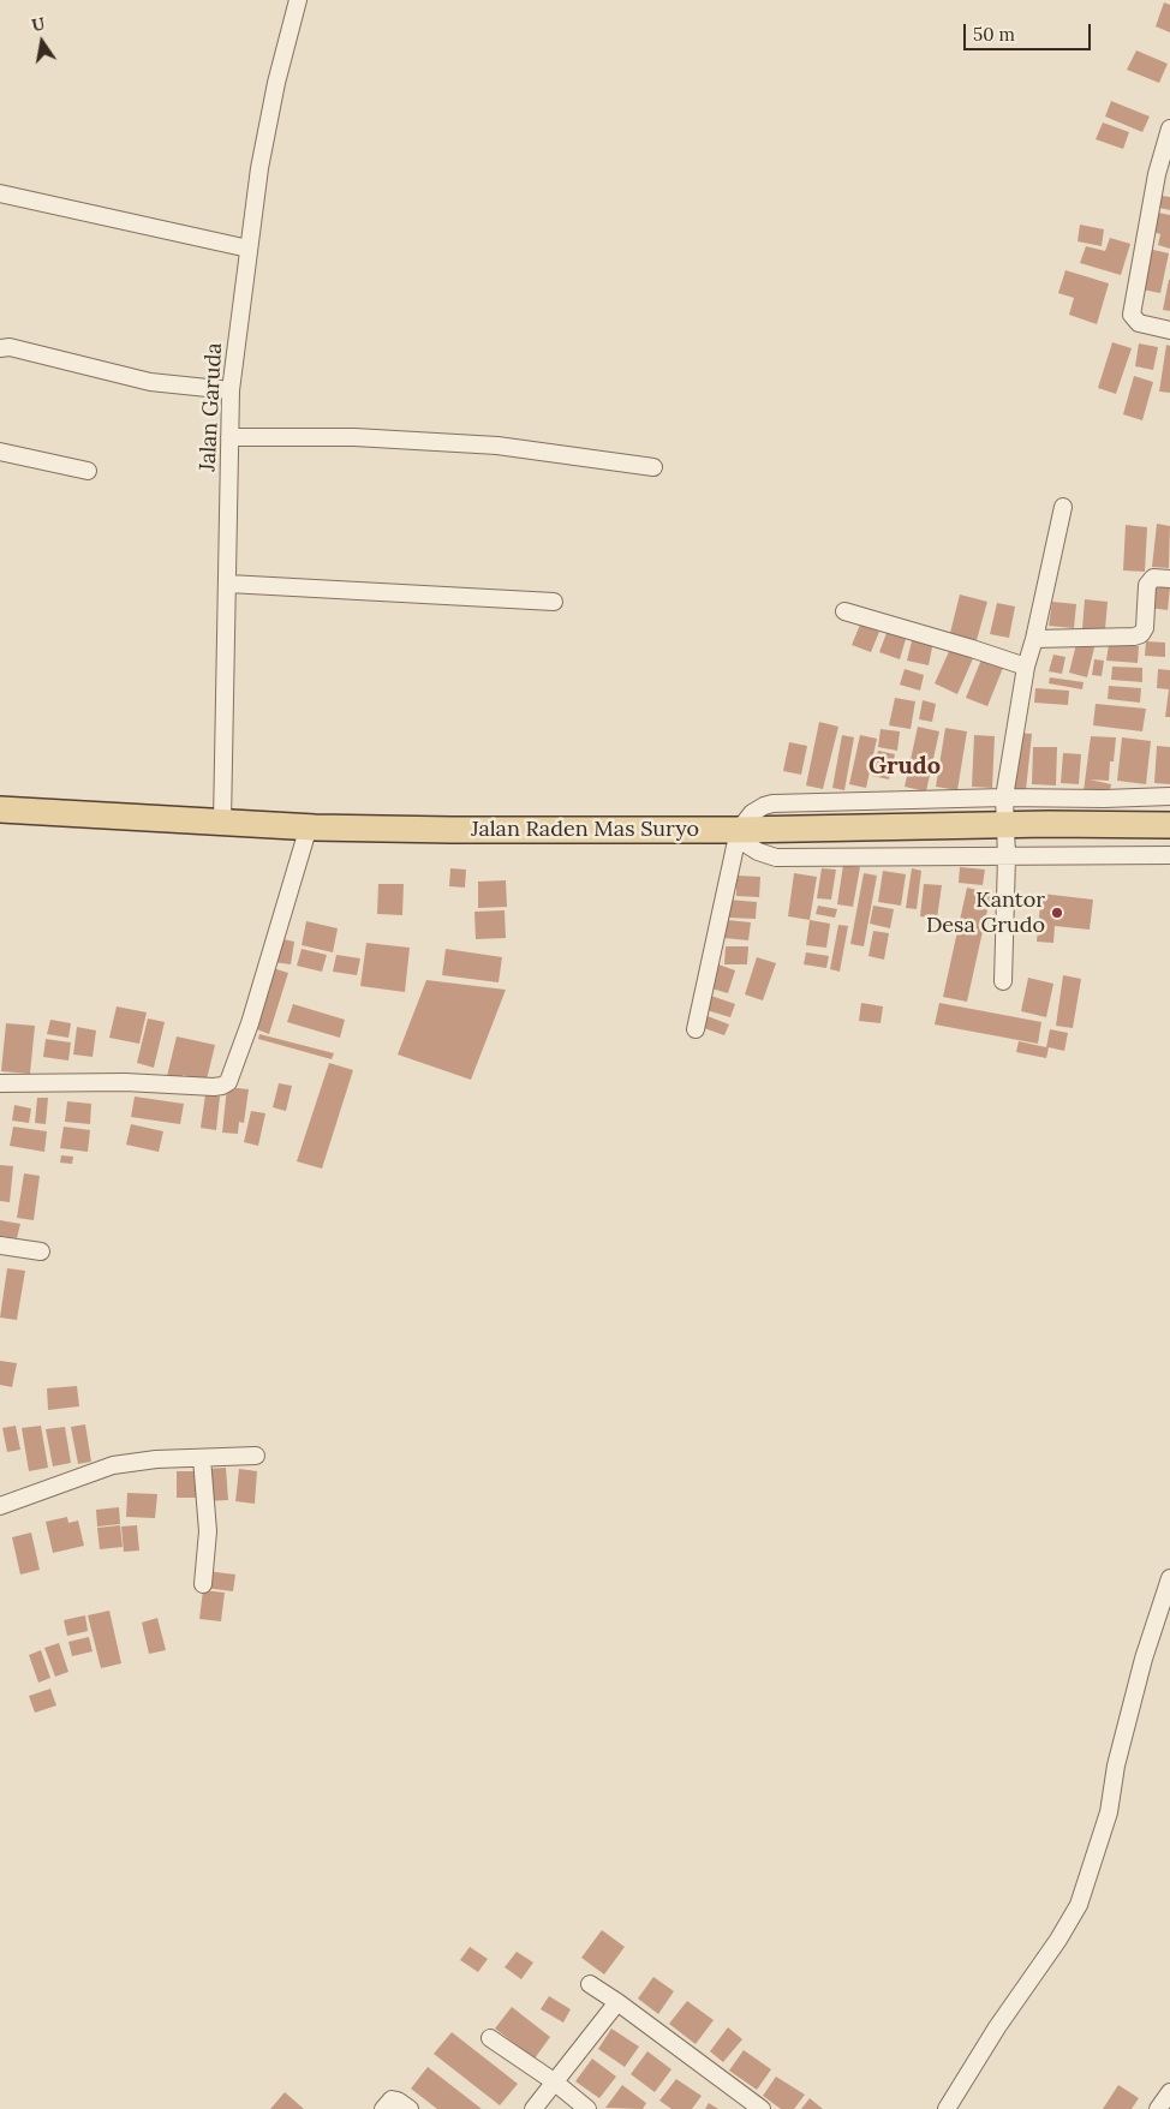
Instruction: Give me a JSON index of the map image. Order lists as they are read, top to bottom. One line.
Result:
{"streets":{"main road":["Jalan Raden Mas Suryo"],"street":["Jalan Garuda"]},"crossings":[["Jalan Garuda","Jalan Raden Mas Suryo"]],"districts":["Grudo"],"places":["Kantor Desa Grudo"],"scale_bar":"50 m","north":"top"}
